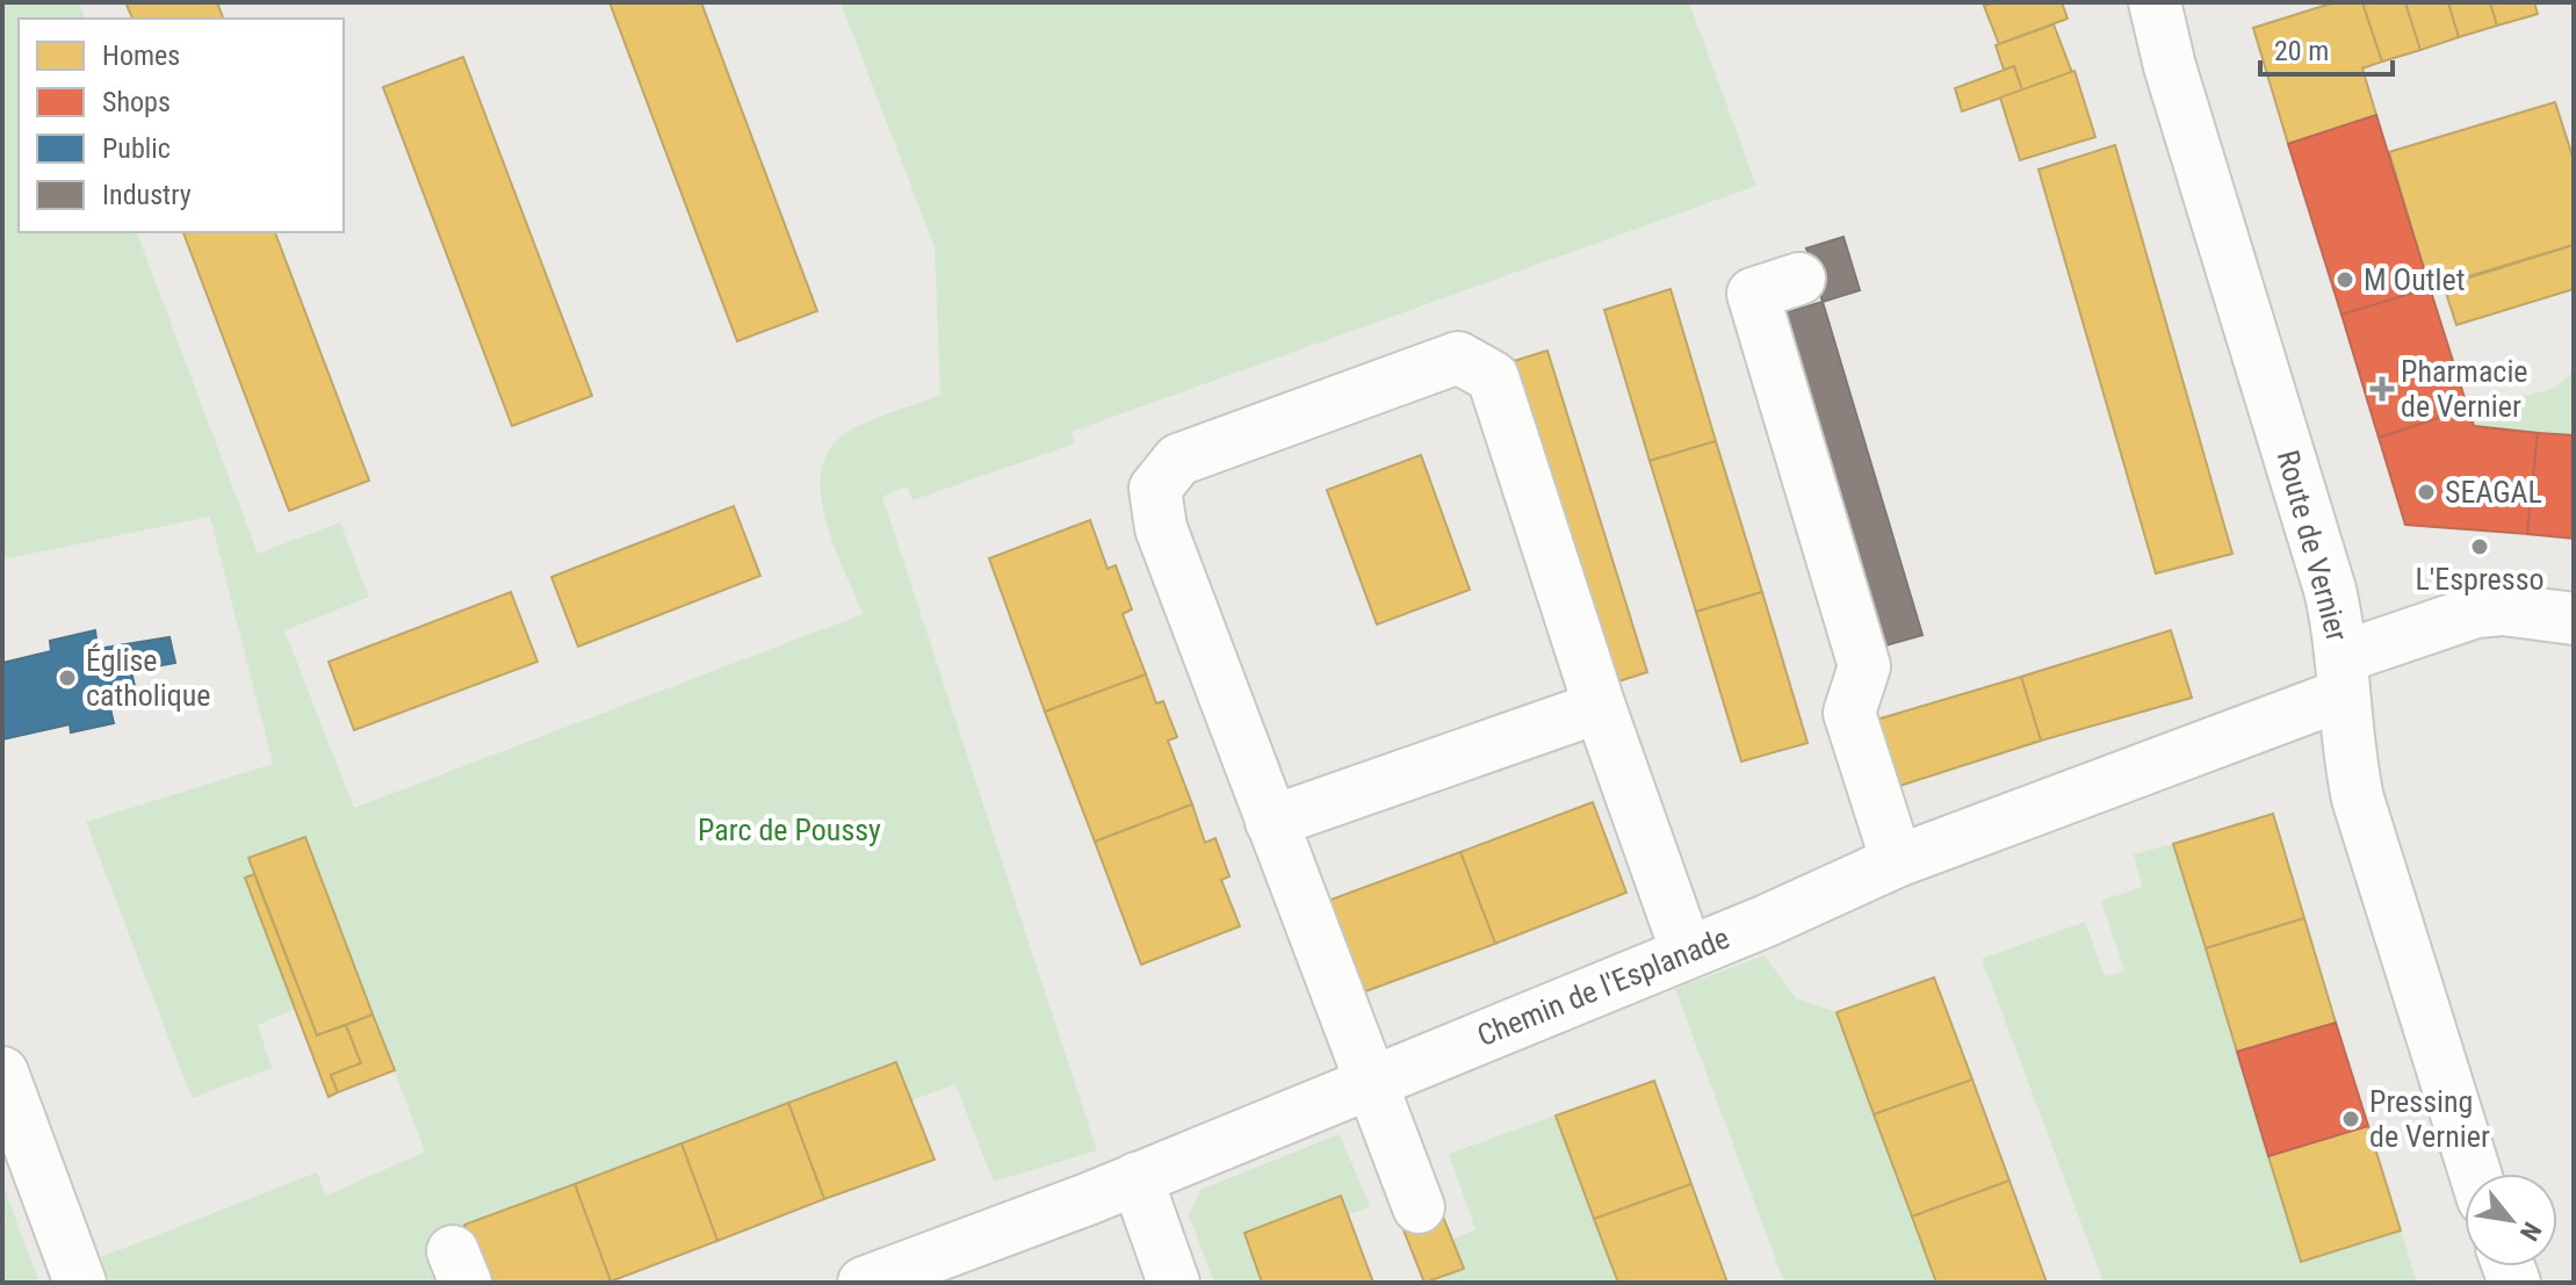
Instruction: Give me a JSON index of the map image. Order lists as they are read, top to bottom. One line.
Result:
{"streets":{"street":["Route de Vernier","Chemin de l'Esplanade"]},"crossings":[["Route de Vernier","Chemin de l'Esplanade"]],"parks":["Parc de Poussy"],"places":{"other":["M Outlet","SEAGAL","L'Espresso","Église catholique","Pressing de Vernier"],"health":["Pharmacie de Vernier"]},"legend":["Homes","Shops","Public","Industry"],"scale_bar":"20 m","north":"bottom right"}
